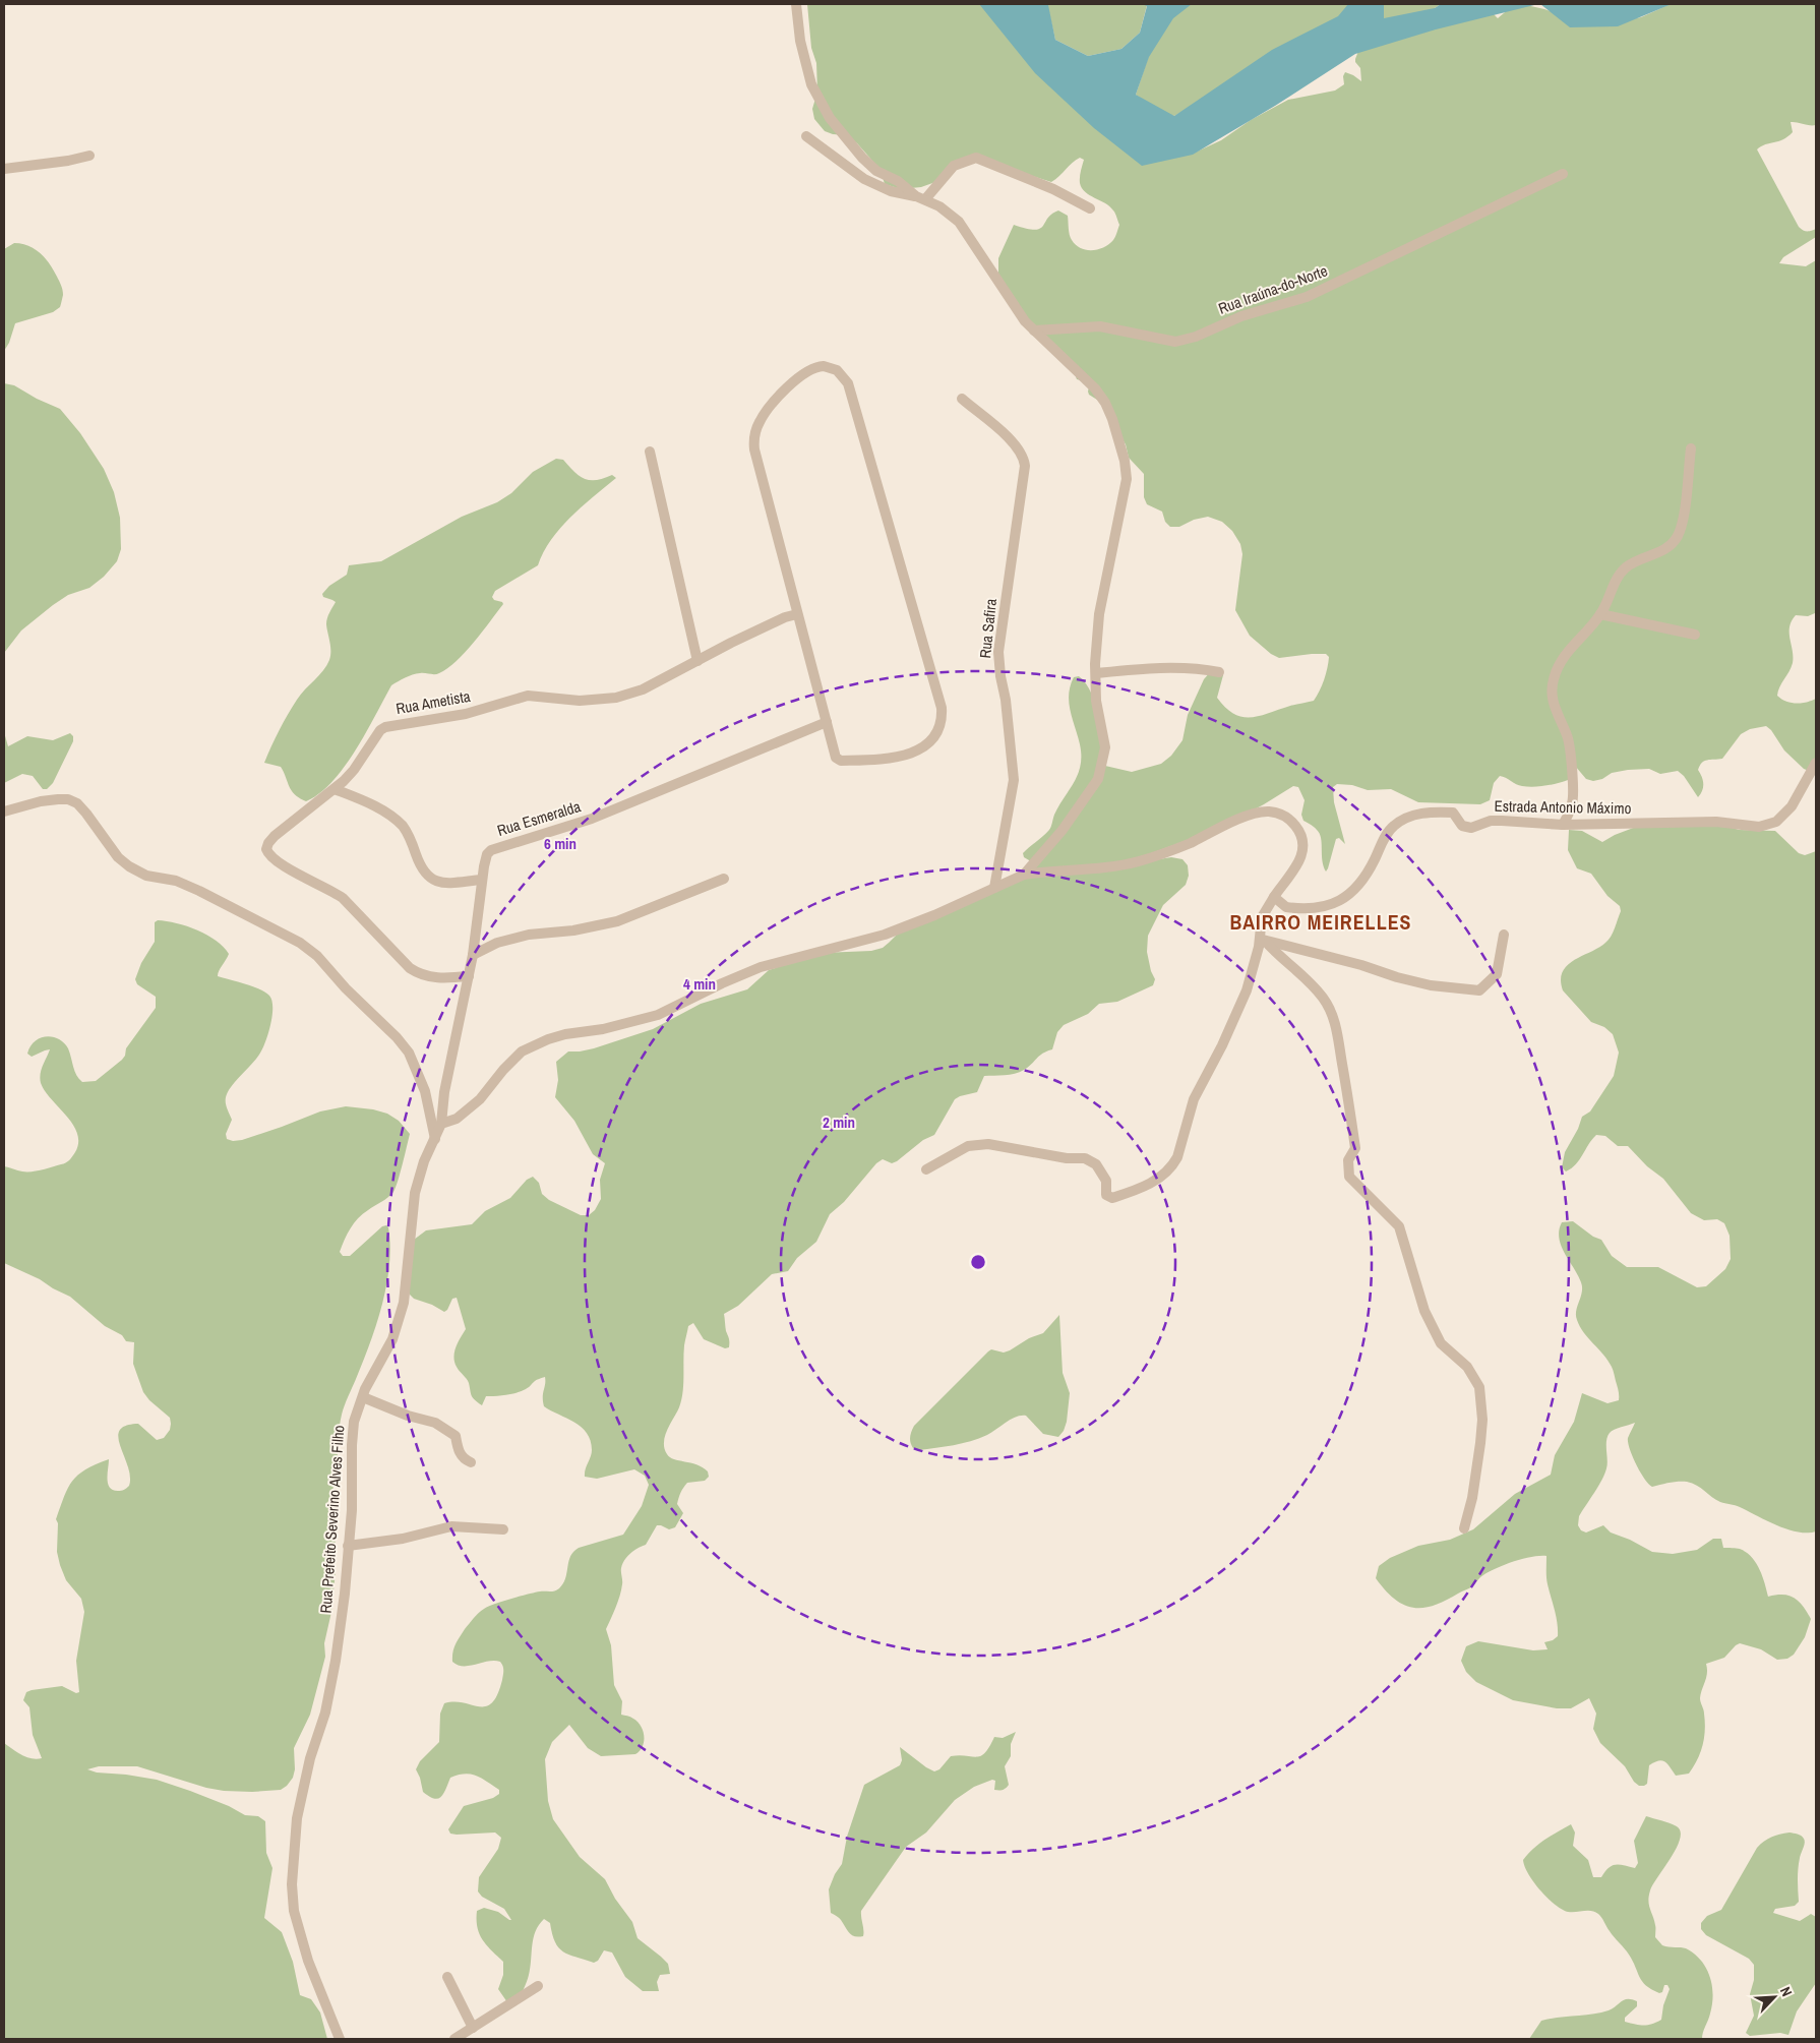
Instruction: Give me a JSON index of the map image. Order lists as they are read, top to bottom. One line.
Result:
{"streets":{"street":["Rua Iraúna-do-Norte","Rua Safira","Rua Ametista","Estrada Antonio Máximo","Rua Esmeralda","Rua Prefeito Severino Alves Filho"]},"crossings":[["Rua Ametista","Rua Esmeralda"],["Rua Esmeralda","Rua Prefeito Severino Alves Filho"]],"districts":["BAIRRO MEIRELLES"],"north":"top right","rings":["6 min","4 min","2 min"]}
